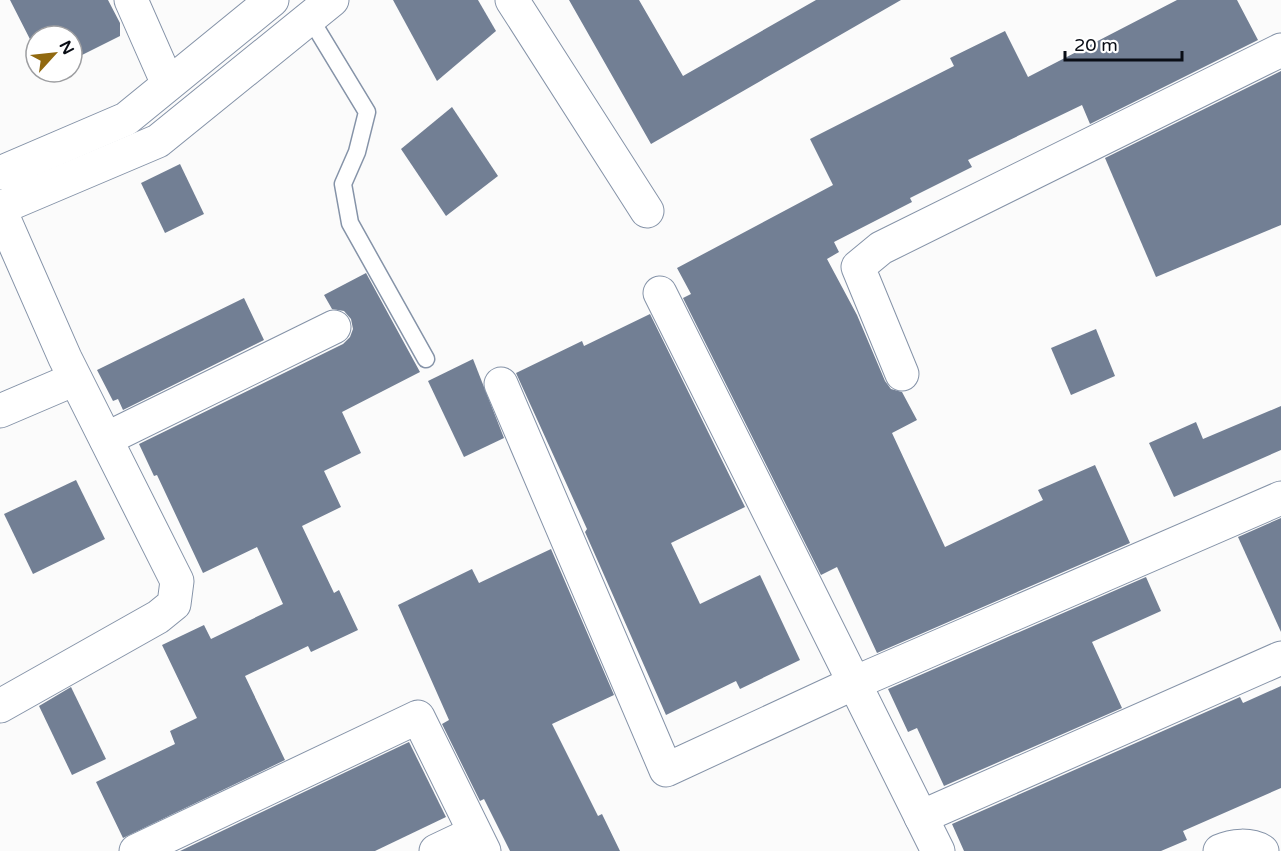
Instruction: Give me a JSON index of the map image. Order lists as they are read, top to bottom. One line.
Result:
{"scale_bar":"20 m","north":"top right"}
